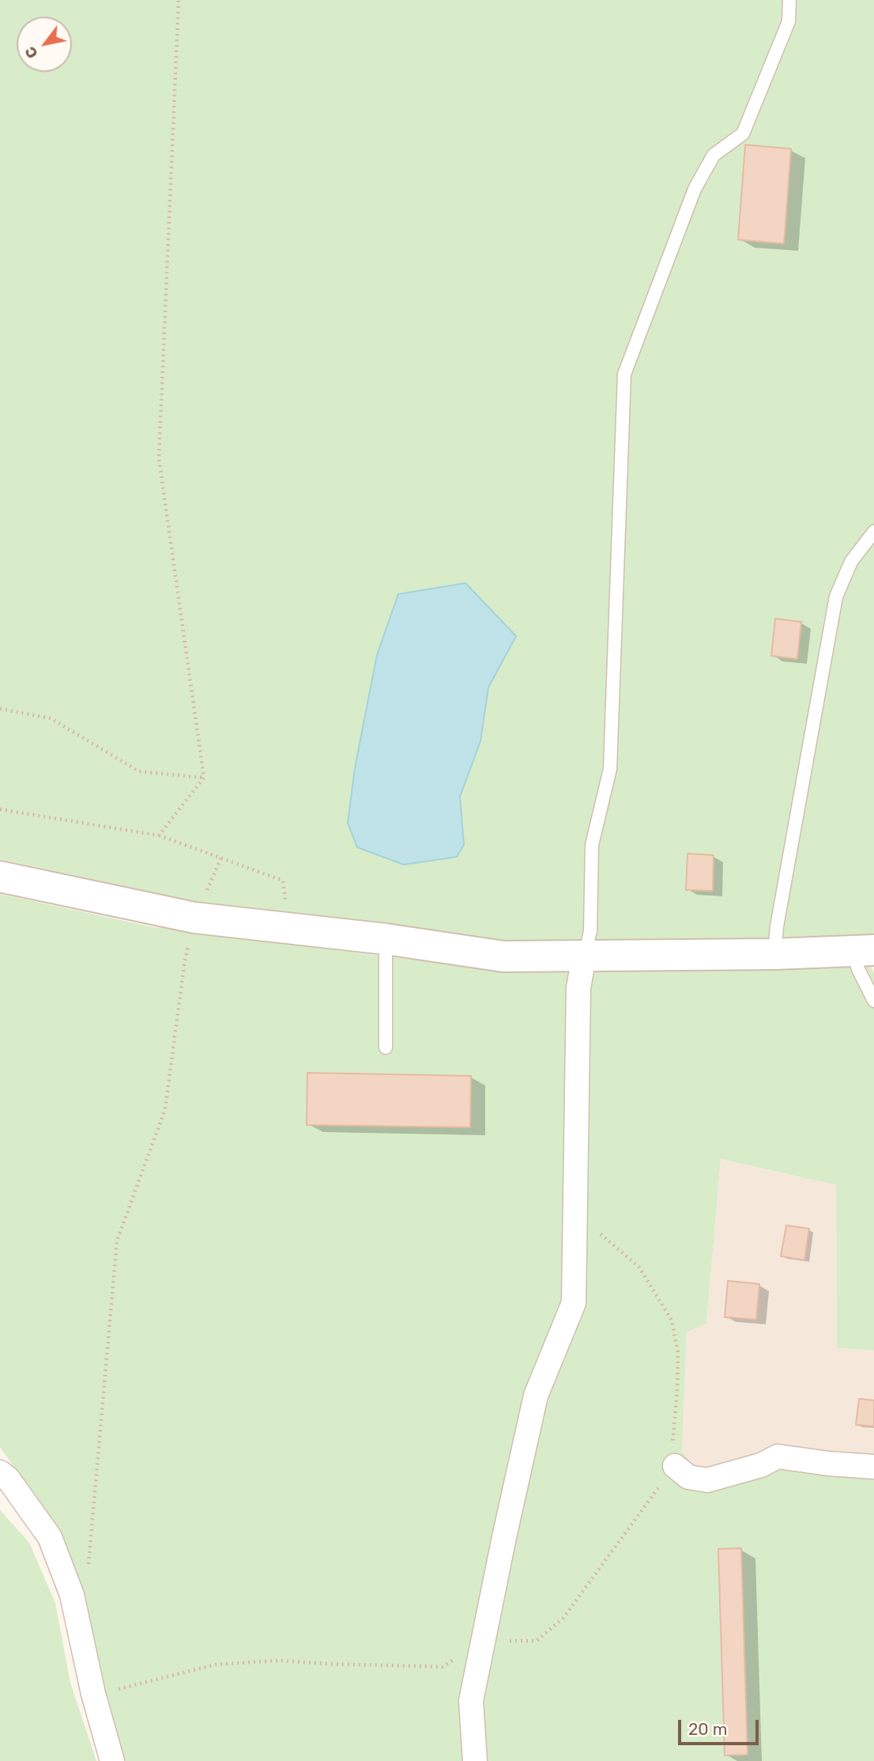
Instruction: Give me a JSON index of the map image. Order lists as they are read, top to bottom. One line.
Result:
{"scale_bar":"20 m","north":"bottom left"}
